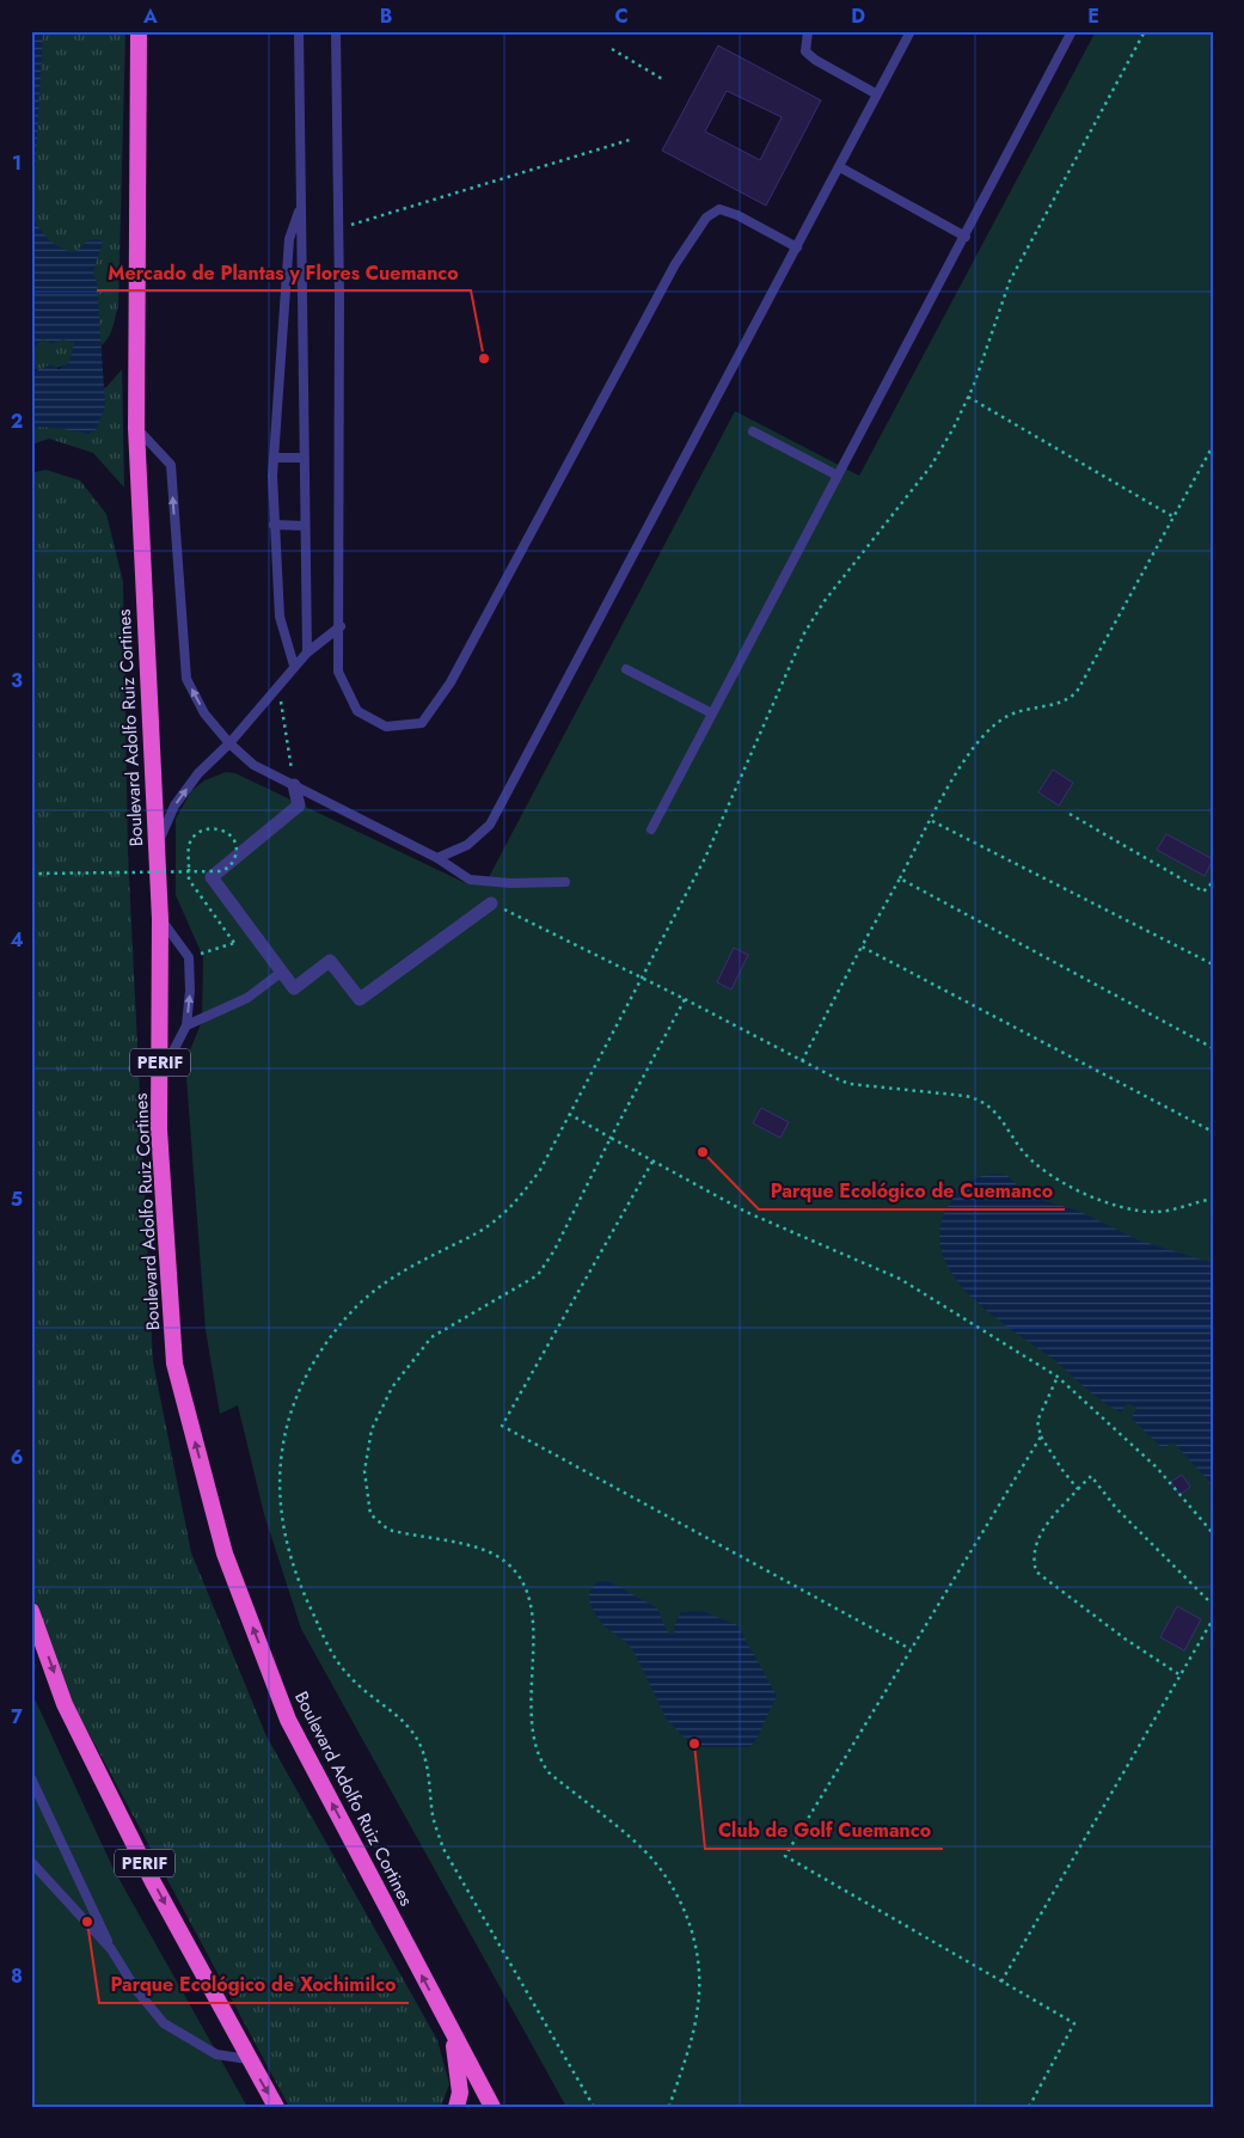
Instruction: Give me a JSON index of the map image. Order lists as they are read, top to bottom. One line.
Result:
{"streets":{"highway":["Boulevard Adolfo Ruiz Cortines","PERIF"]},"one_way":["Boulevard Adolfo Ruiz Cortines"],"places":["Mercado de Plantas y Flores Cuemanco","Parque Ecológico de Cuemanco","Club de Golf Cuemanco","Parque Ecológico de Xochimilco"],"grid":{"columns":["A","B","C","D","E"],"rows":["1","2","3","4","5","6","7","8"]}}
